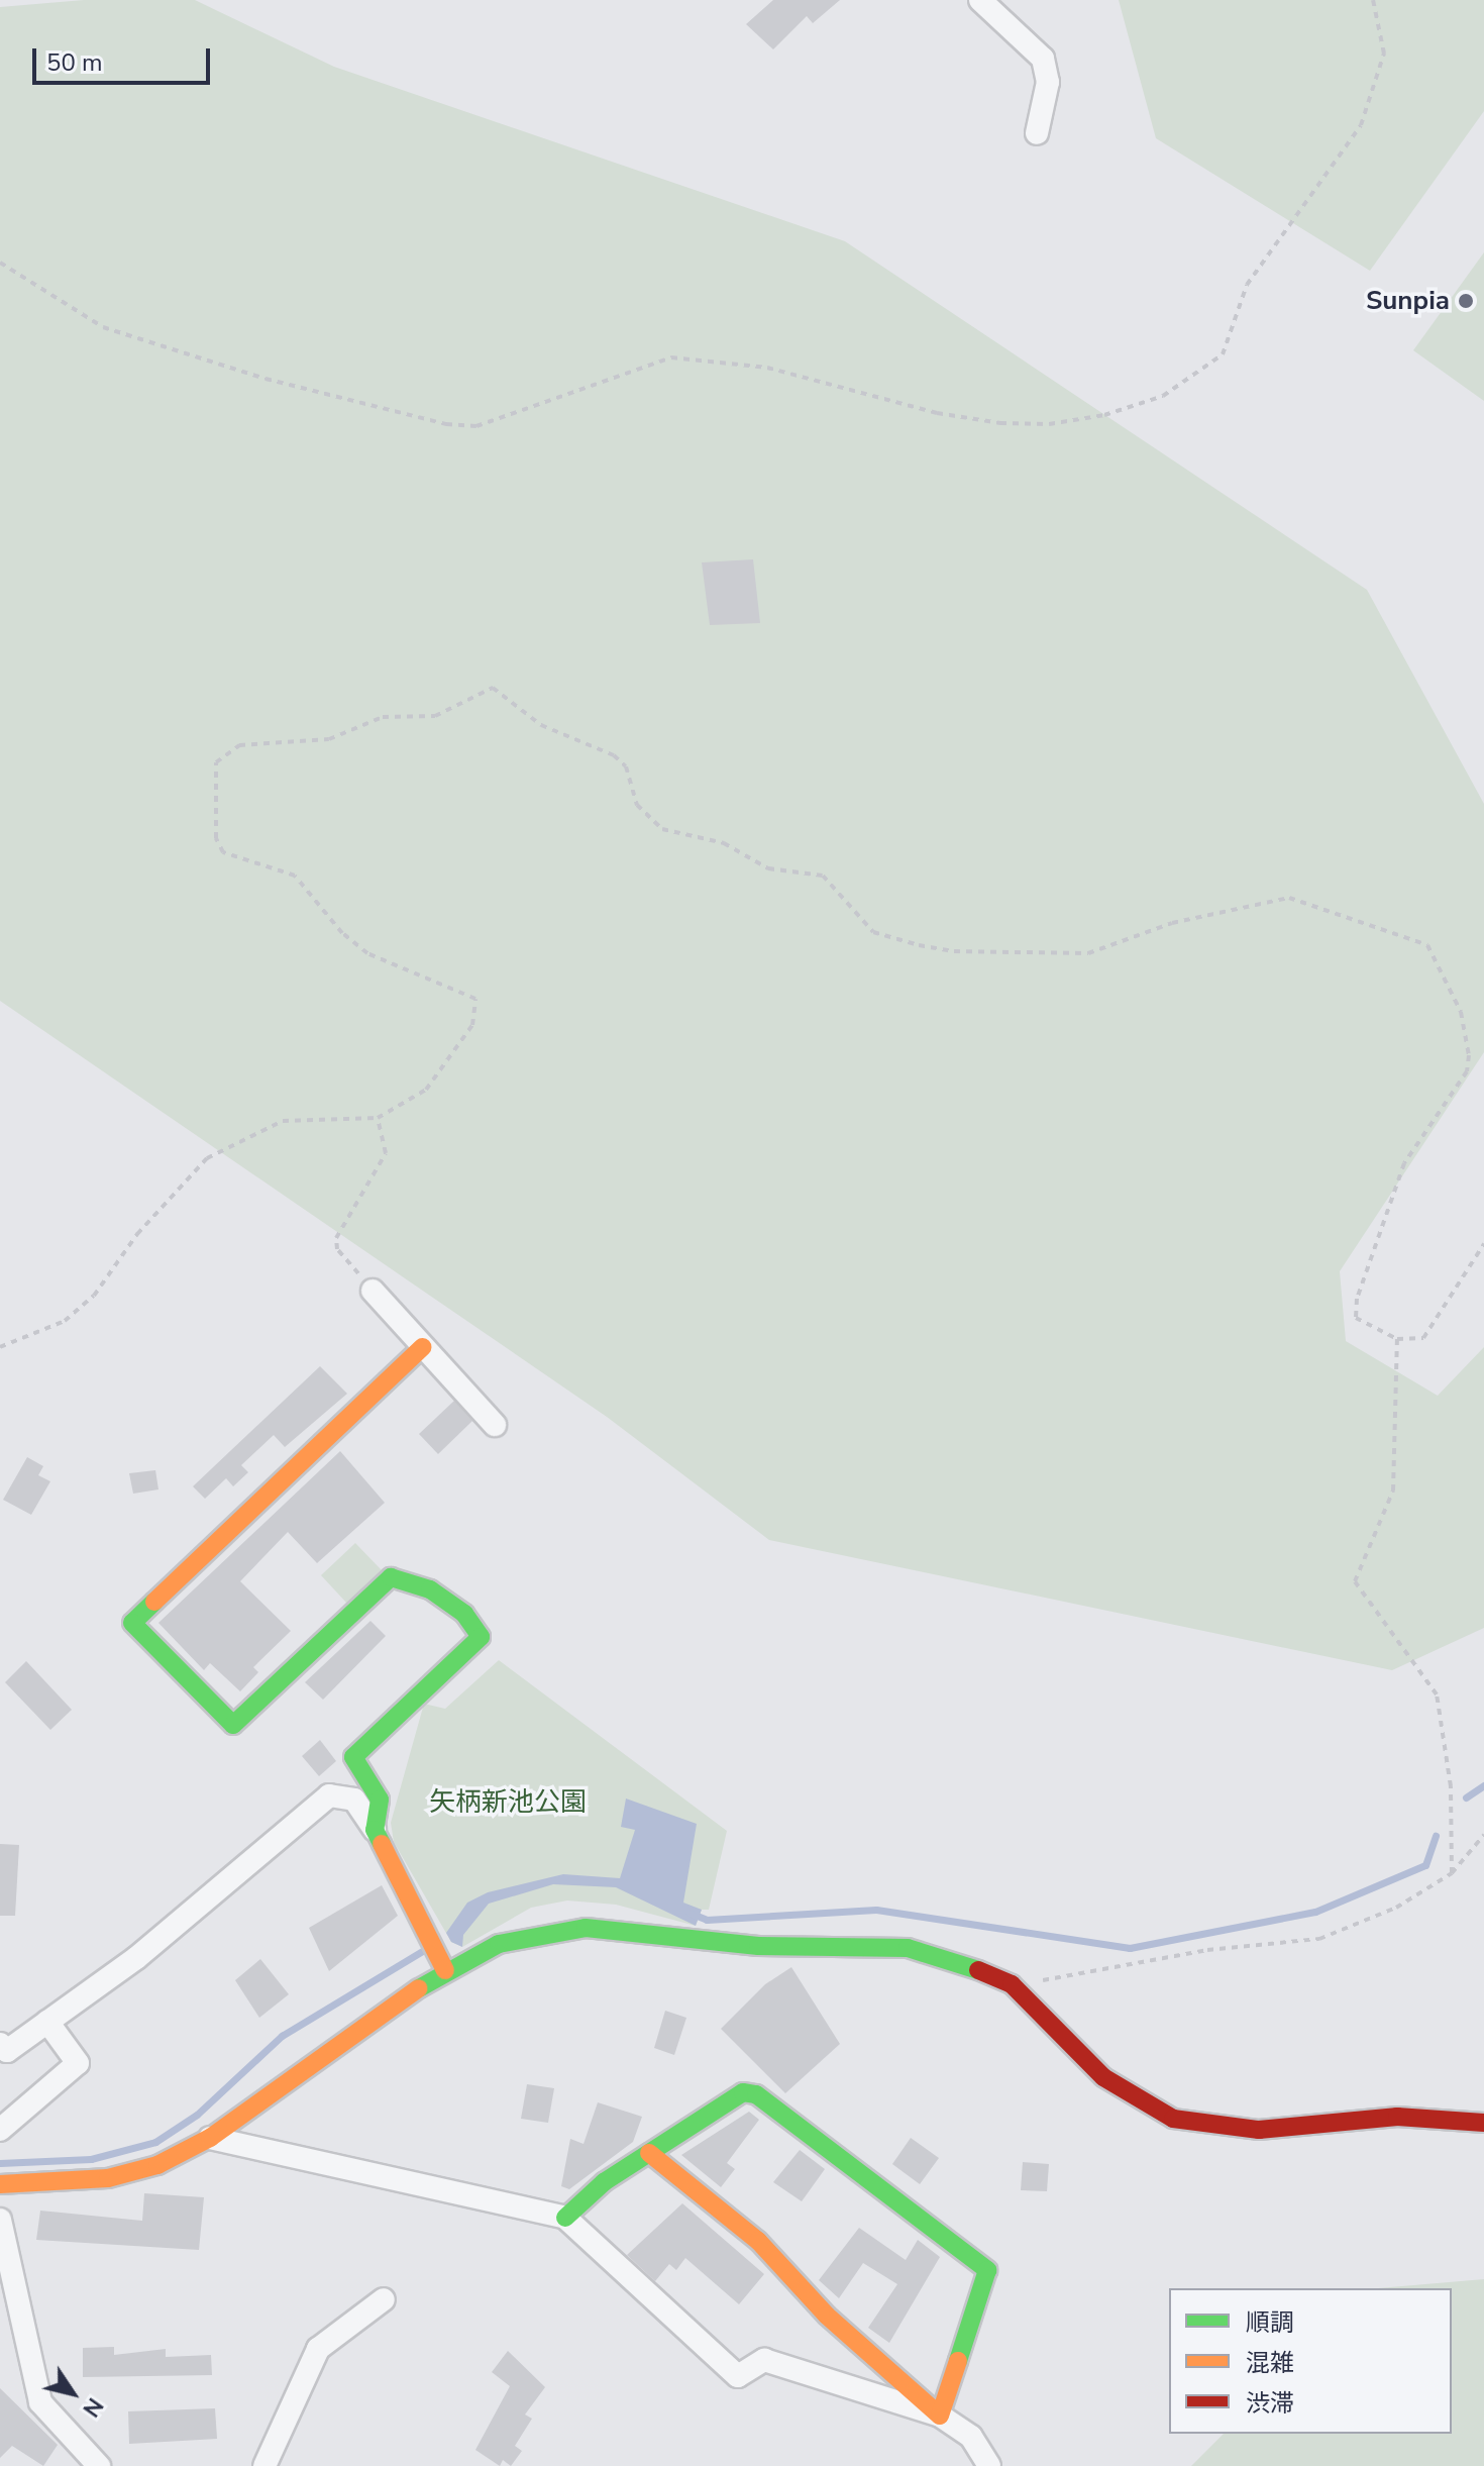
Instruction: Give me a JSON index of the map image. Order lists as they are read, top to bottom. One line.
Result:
{"parks":["矢柄新池公園"],"places":["Sunpia"],"legend":["順調","混雑","渋滞"],"scale_bar":"50 m","north":"bottom right"}
